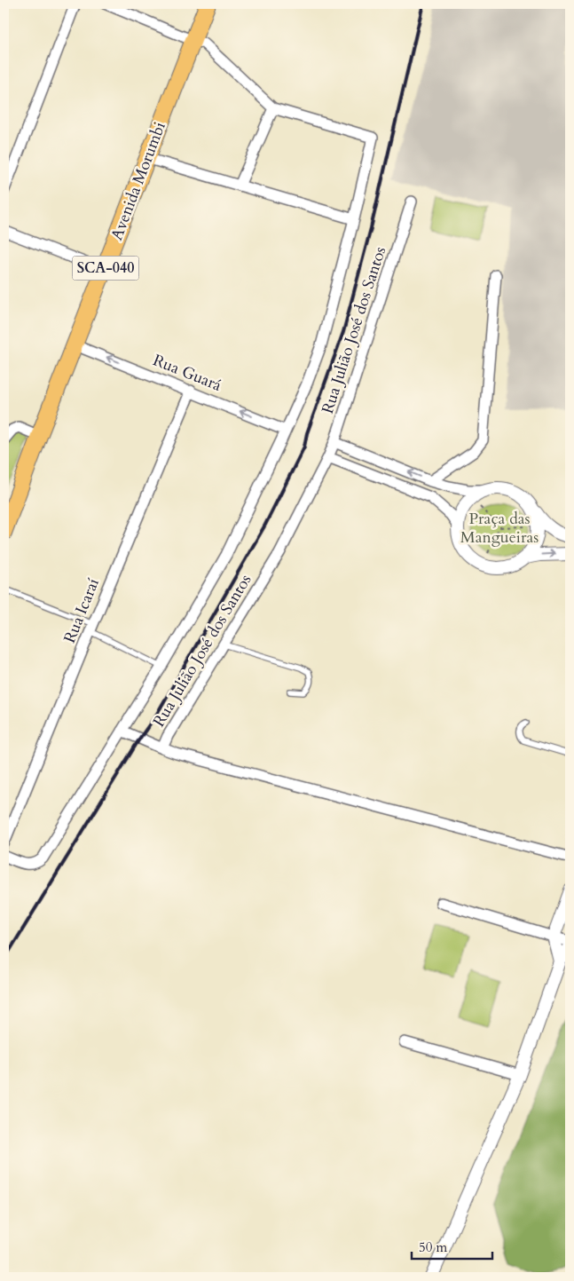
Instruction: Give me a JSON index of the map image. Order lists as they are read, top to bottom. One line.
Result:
{"streets":{"main road":["Avenida Morumbi","SCA-040"],"street":["Rua Julião José dos Santos","Rua Guará","Rua Icaraí"]},"crossings":[["Avenida Morumbi","Rua Guará"],["Rua Guará","Rua Icaraí"]],"one_way":["Rua Guará"],"parks":["Praça das Mangueiras"],"scale_bar":"50 m"}
